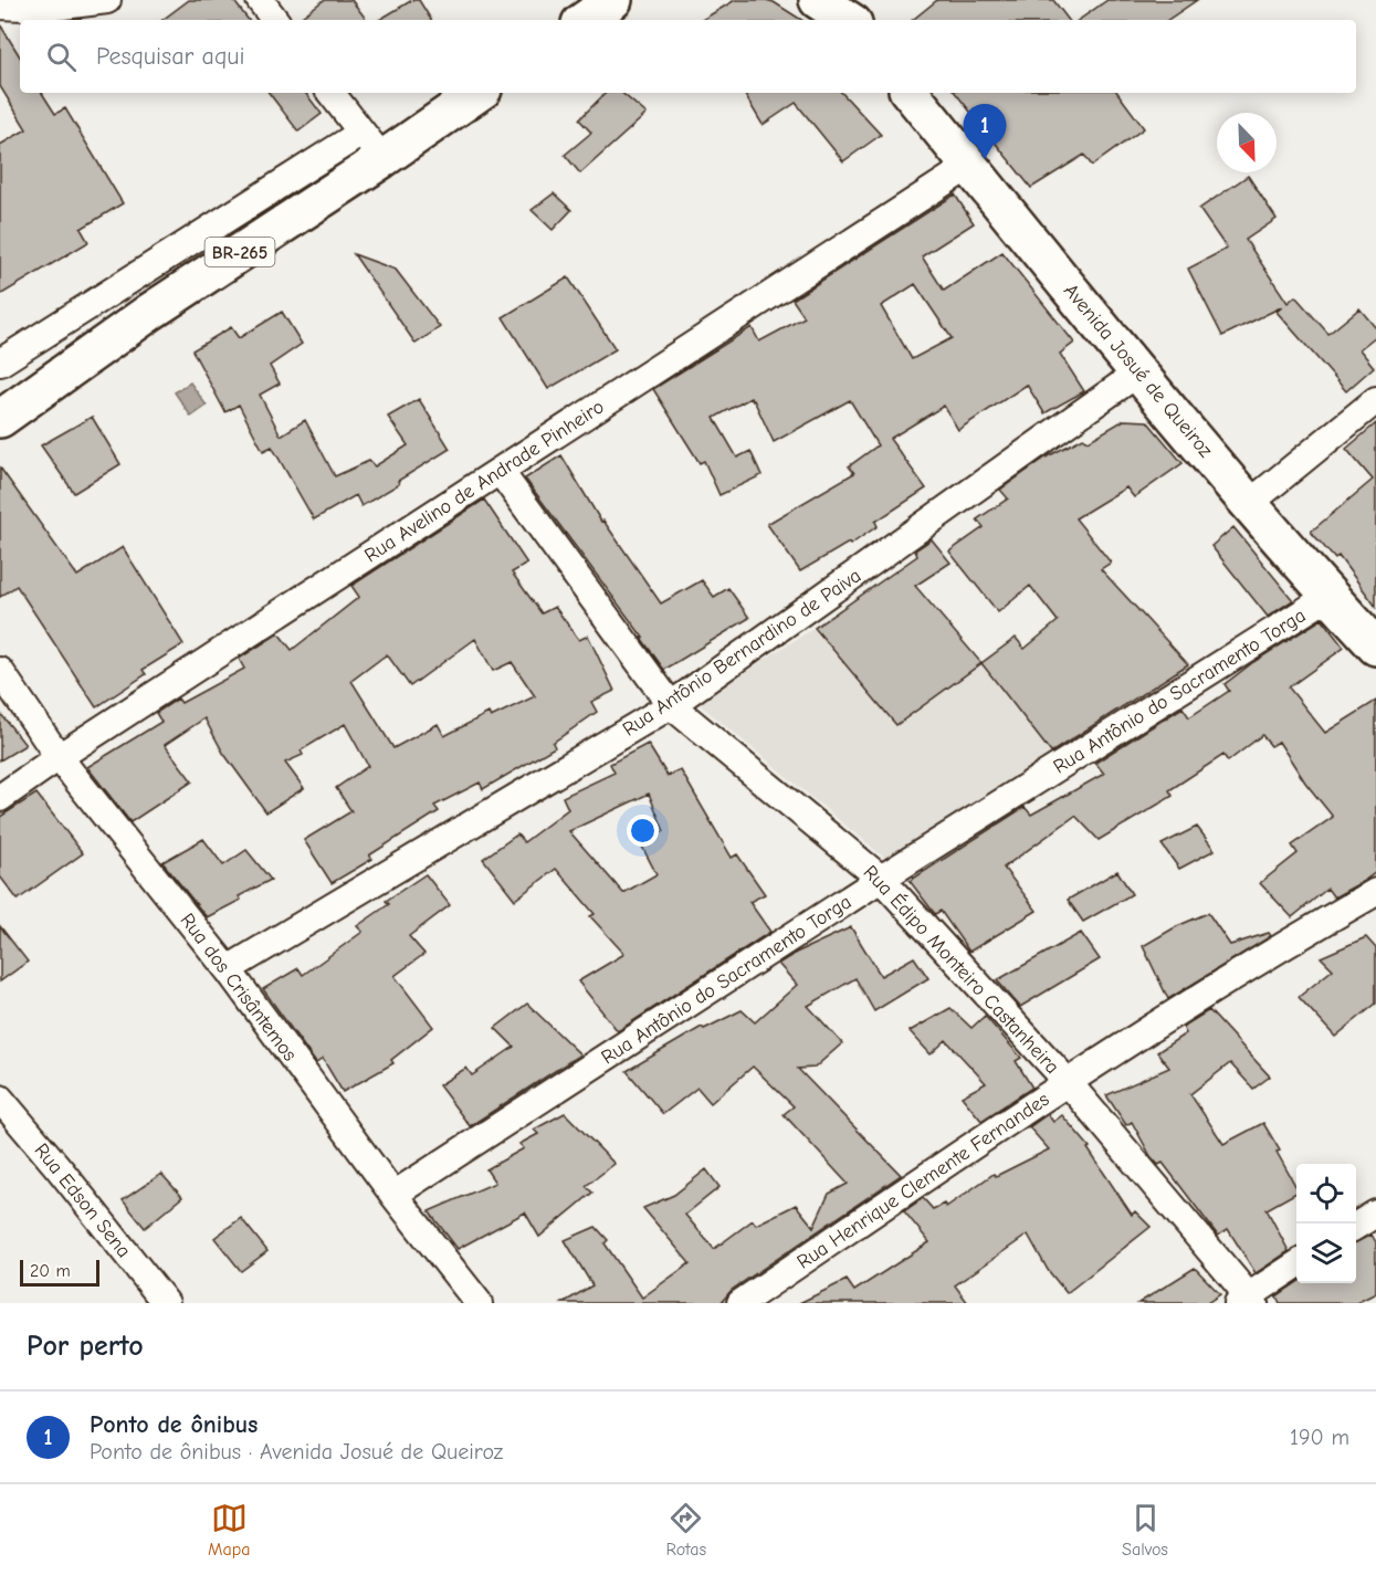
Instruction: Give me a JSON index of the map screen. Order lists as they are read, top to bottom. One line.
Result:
{"streets":{"main road":["BR-265","Avenida Josué de Queiroz"],"street":["Rua Avelino de Andrade Pinheiro","Rua Antônio Bernardino de Paiva","Rua Antônio do Sacramento Torga","Rua Édipo Monteiro Castanheira","Rua dos Crisântemos","Rua Henrique Clemente Fernandes","Rua Edson Sena"]},"crossings":[["Avenida Josué de Queiroz","Rua Avelino de Andrade Pinheiro"],["Avenida Josué de Queiroz","Rua Antônio Bernardino de Paiva"],["Avenida Josué de Queiroz","Rua Antônio do Sacramento Torga"],["Rua Avelino de Andrade Pinheiro","Rua Édipo Monteiro Castanheira"],["Rua Avelino de Andrade Pinheiro","Rua dos Crisântemos"],["Rua Antônio Bernardino de Paiva","Rua Édipo Monteiro Castanheira"],["Rua Antônio Bernardino de Paiva","Rua dos Crisântemos"],["Rua Antônio do Sacramento Torga","Rua Édipo Monteiro Castanheira"],["Rua Antônio do Sacramento Torga","Rua dos Crisântemos"],["Rua Édipo Monteiro Castanheira","Rua Henrique Clemente Fernandes"]],"scale_bar":"20 m","north":"bottom right","page":{"search":"Pesquisar aqui","pins":"1","scale":"20 m","heading":"Por perto","list":[{"mark":"1","name":"Ponto de ônibus","note":"Ponto de ônibus · Avenida Josué de Queiroz","value":"190 m"}],"nav":["Mapa","Rotas","Salvos"]}}
